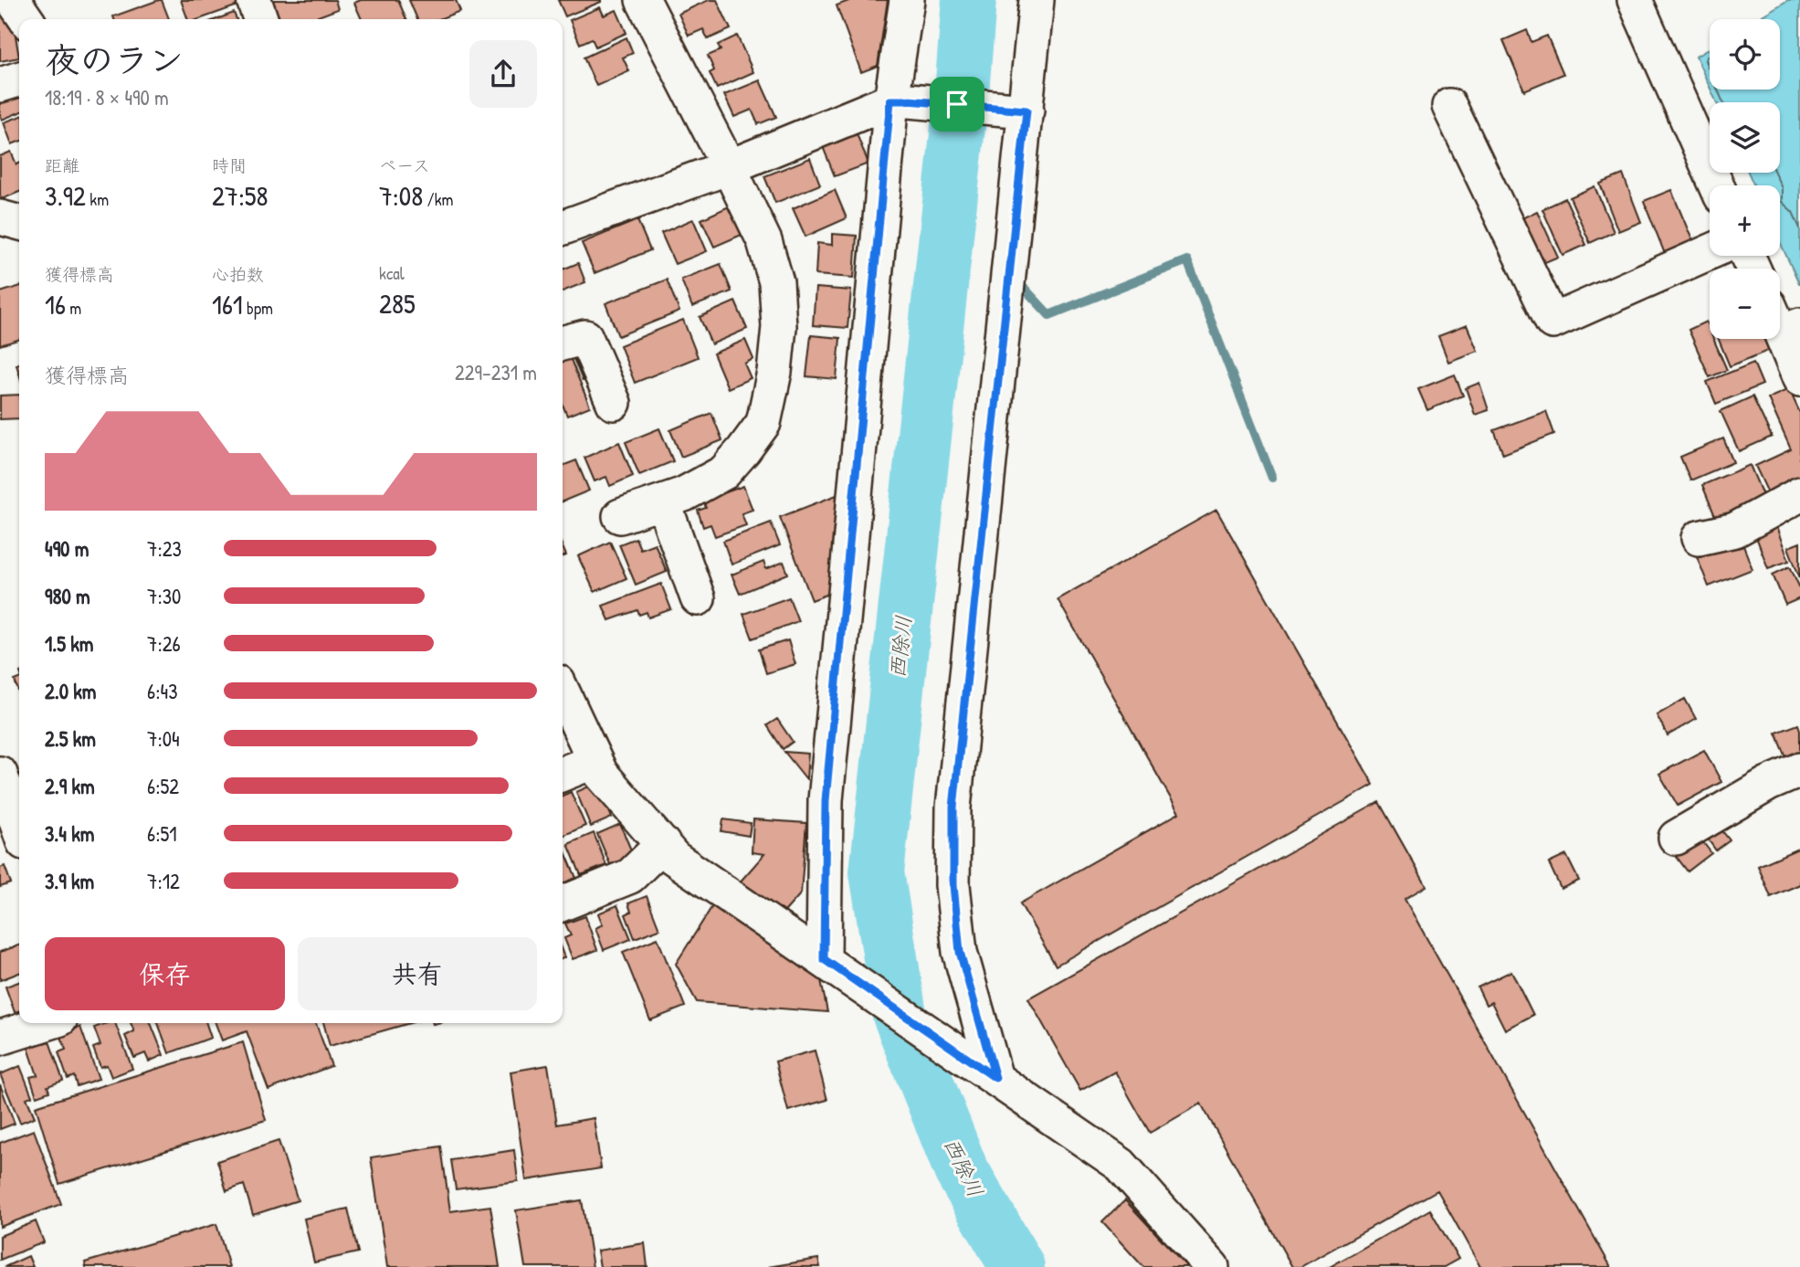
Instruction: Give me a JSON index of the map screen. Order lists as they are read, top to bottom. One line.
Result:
{"water":["西除川"],"page":{"map_buttons":["+","−"],"heading":["夜のラン","18:19 · 8 × 490 m"],"stats":[["距離","3.92 km"],["時間","27:58"],["ペース","7:08 /km"],["獲得標高","16 m"],["心拍数","161 bpm"],["kcal","285"]],"chart":["獲得標高","229–231 m"],"list":[{"name":"490 m","note":"7:23"},{"name":"980 m","note":"7:30"},{"name":"1.5 km","note":"7:26"},{"name":"2.0 km","note":"6:43"},{"name":"2.5 km","note":"7:04"},{"name":"2.9 km","note":"6:52"},{"name":"3.4 km","note":"6:51"},{"name":"3.9 km","note":"7:12"}],"buttons":["保存","共有"]}}
